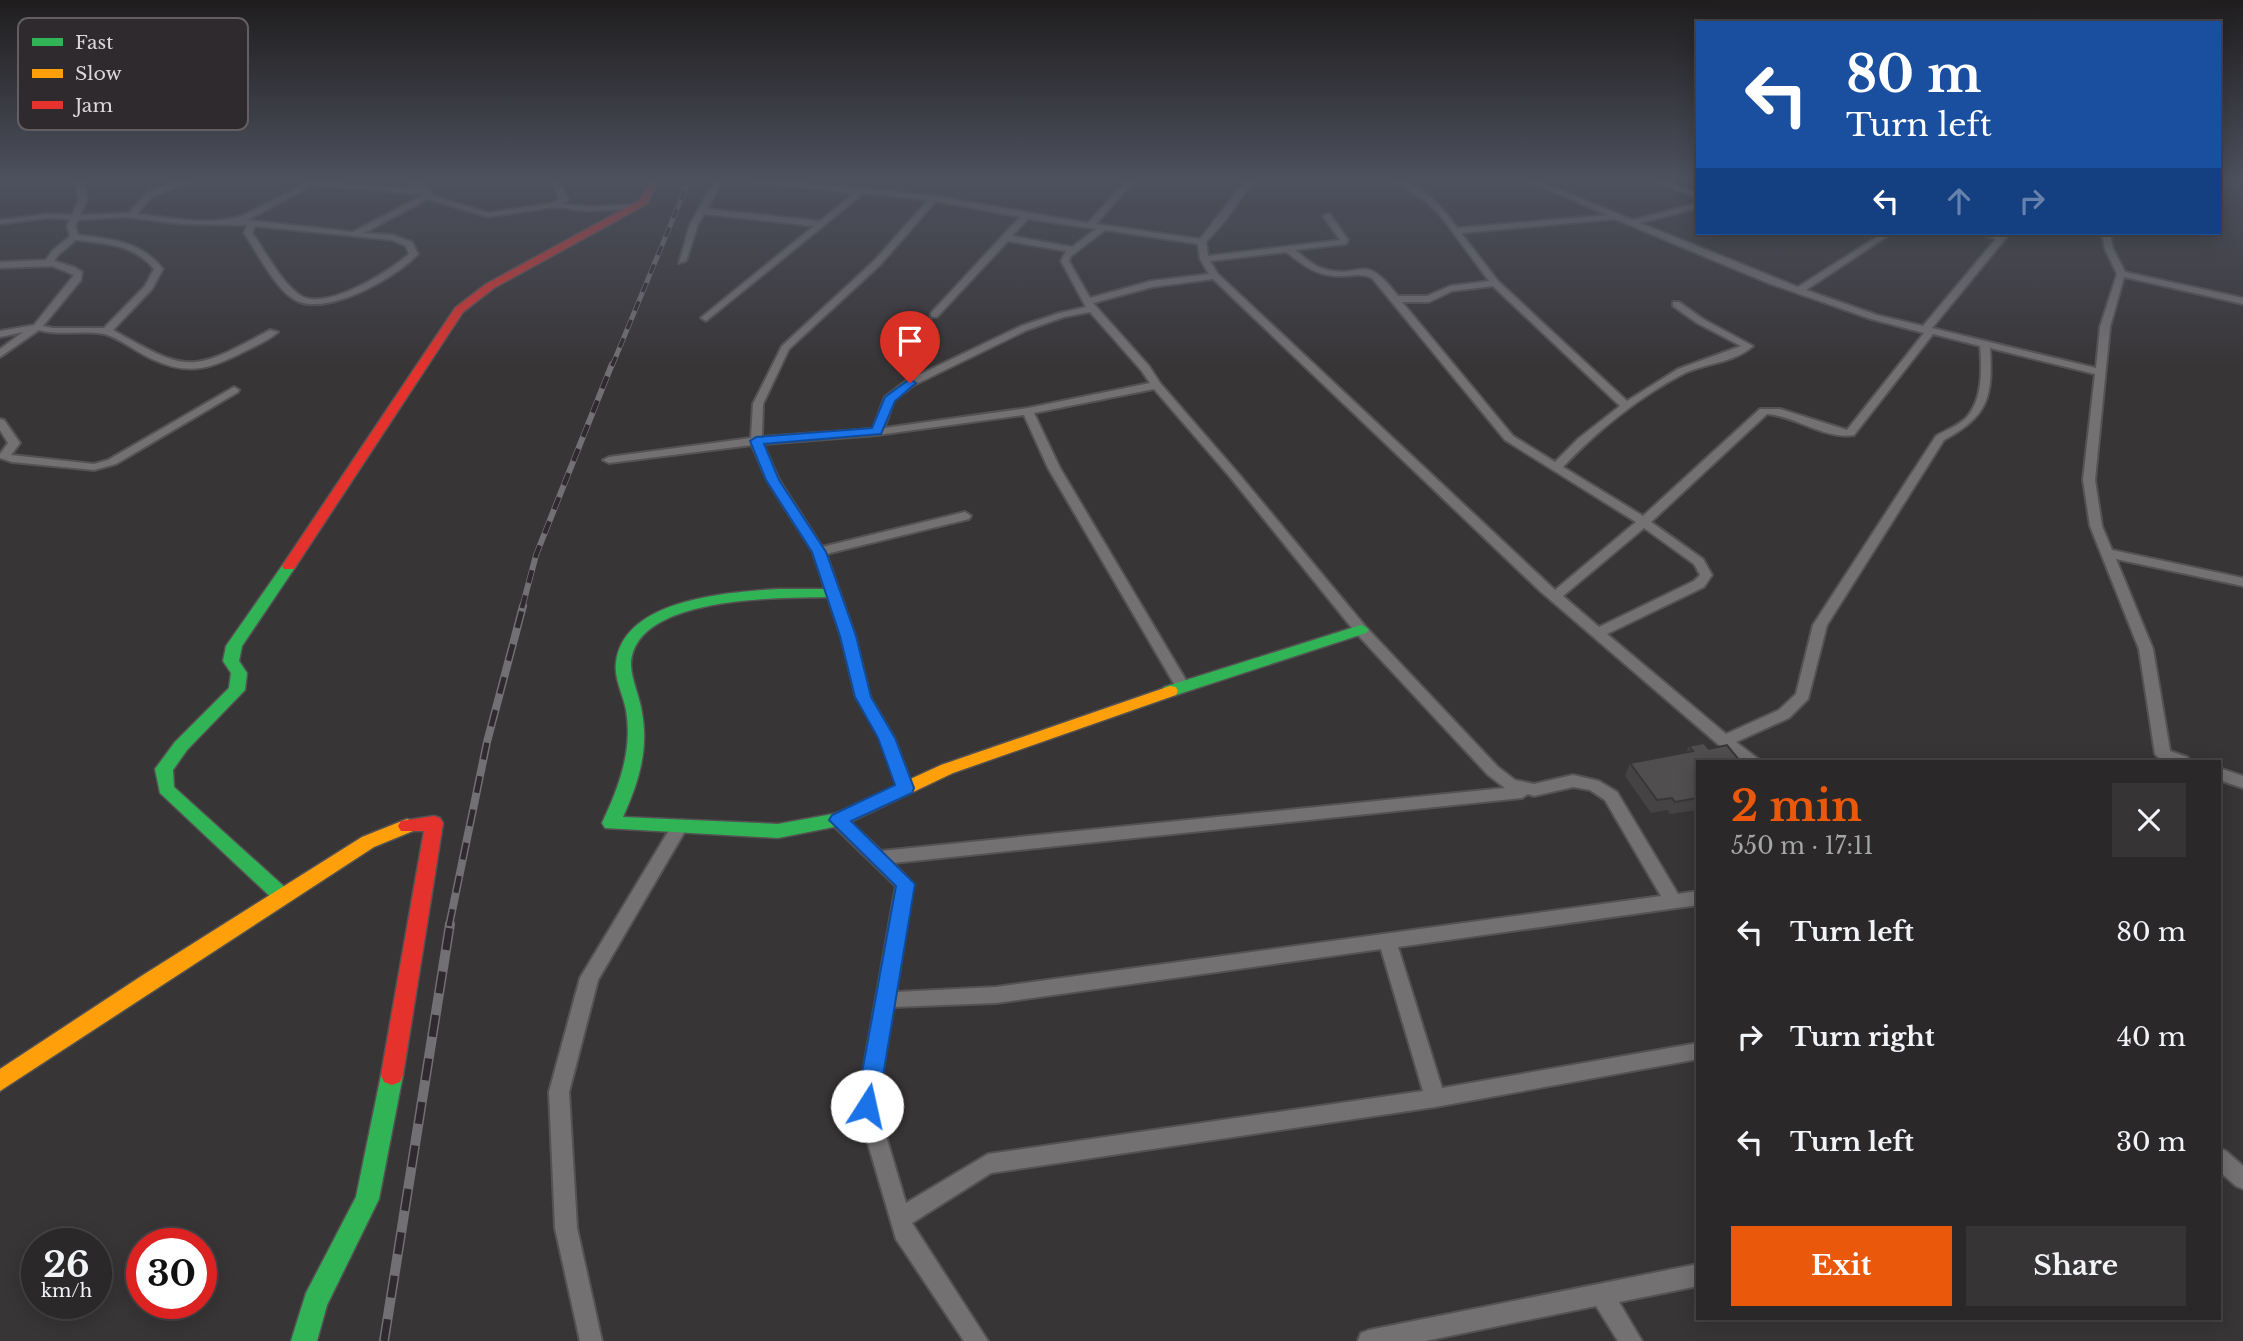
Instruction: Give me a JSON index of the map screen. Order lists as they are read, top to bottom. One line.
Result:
{"legend":["Fast","Slow","Jam"],"page":{"turn":["80 m","Turn left"],"heading":["2 min","550 m · 17:11"],"list":[{"name":"Turn left","value":"80 m"},{"name":"Turn right","value":"40 m"},{"name":"Turn left","value":"30 m"}],"buttons":["Exit","Share"],"speed":"26 km/h","limit":"30"}}
